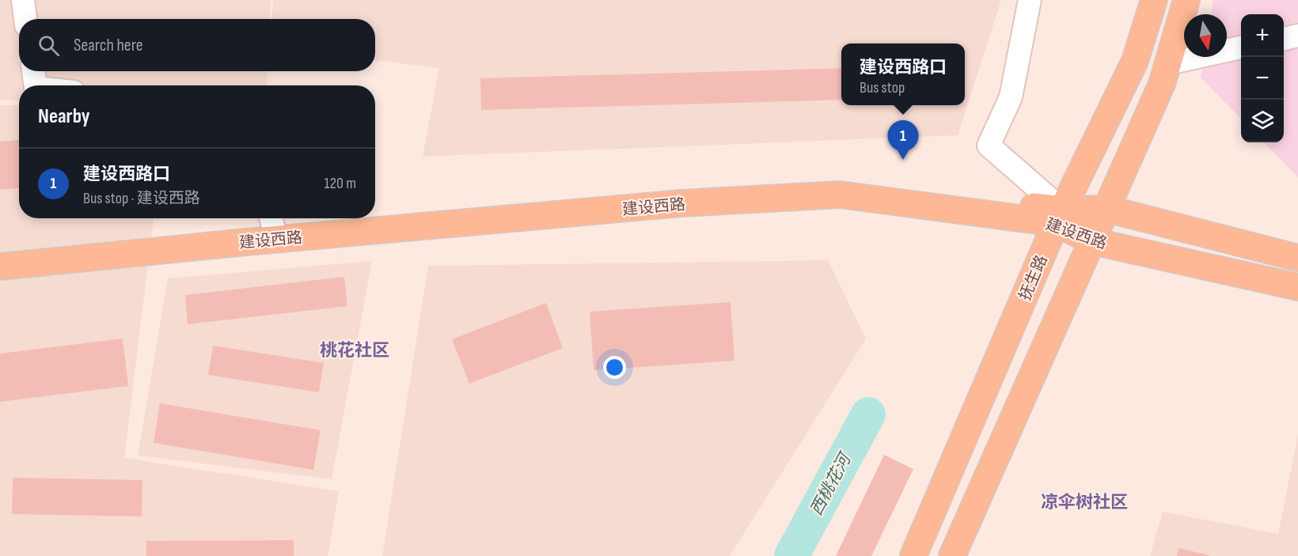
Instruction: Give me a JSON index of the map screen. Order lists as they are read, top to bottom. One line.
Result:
{"streets":{"main road":["建设西路","抚生路"]},"crossings":[["建设西路","抚生路"]],"districts":["桃花社区","凉伞树社区"],"water":["西桃花河"],"north":"bottom","page":{"map_buttons":["+","−"],"search":"Search here","popup":["建设西路口","Bus stop"],"heading":"Nearby","pins":"1","list":[{"mark":"1","name":"建设西路口","note":"Bus stop · 建设西路","value":"120 m"}]}}
